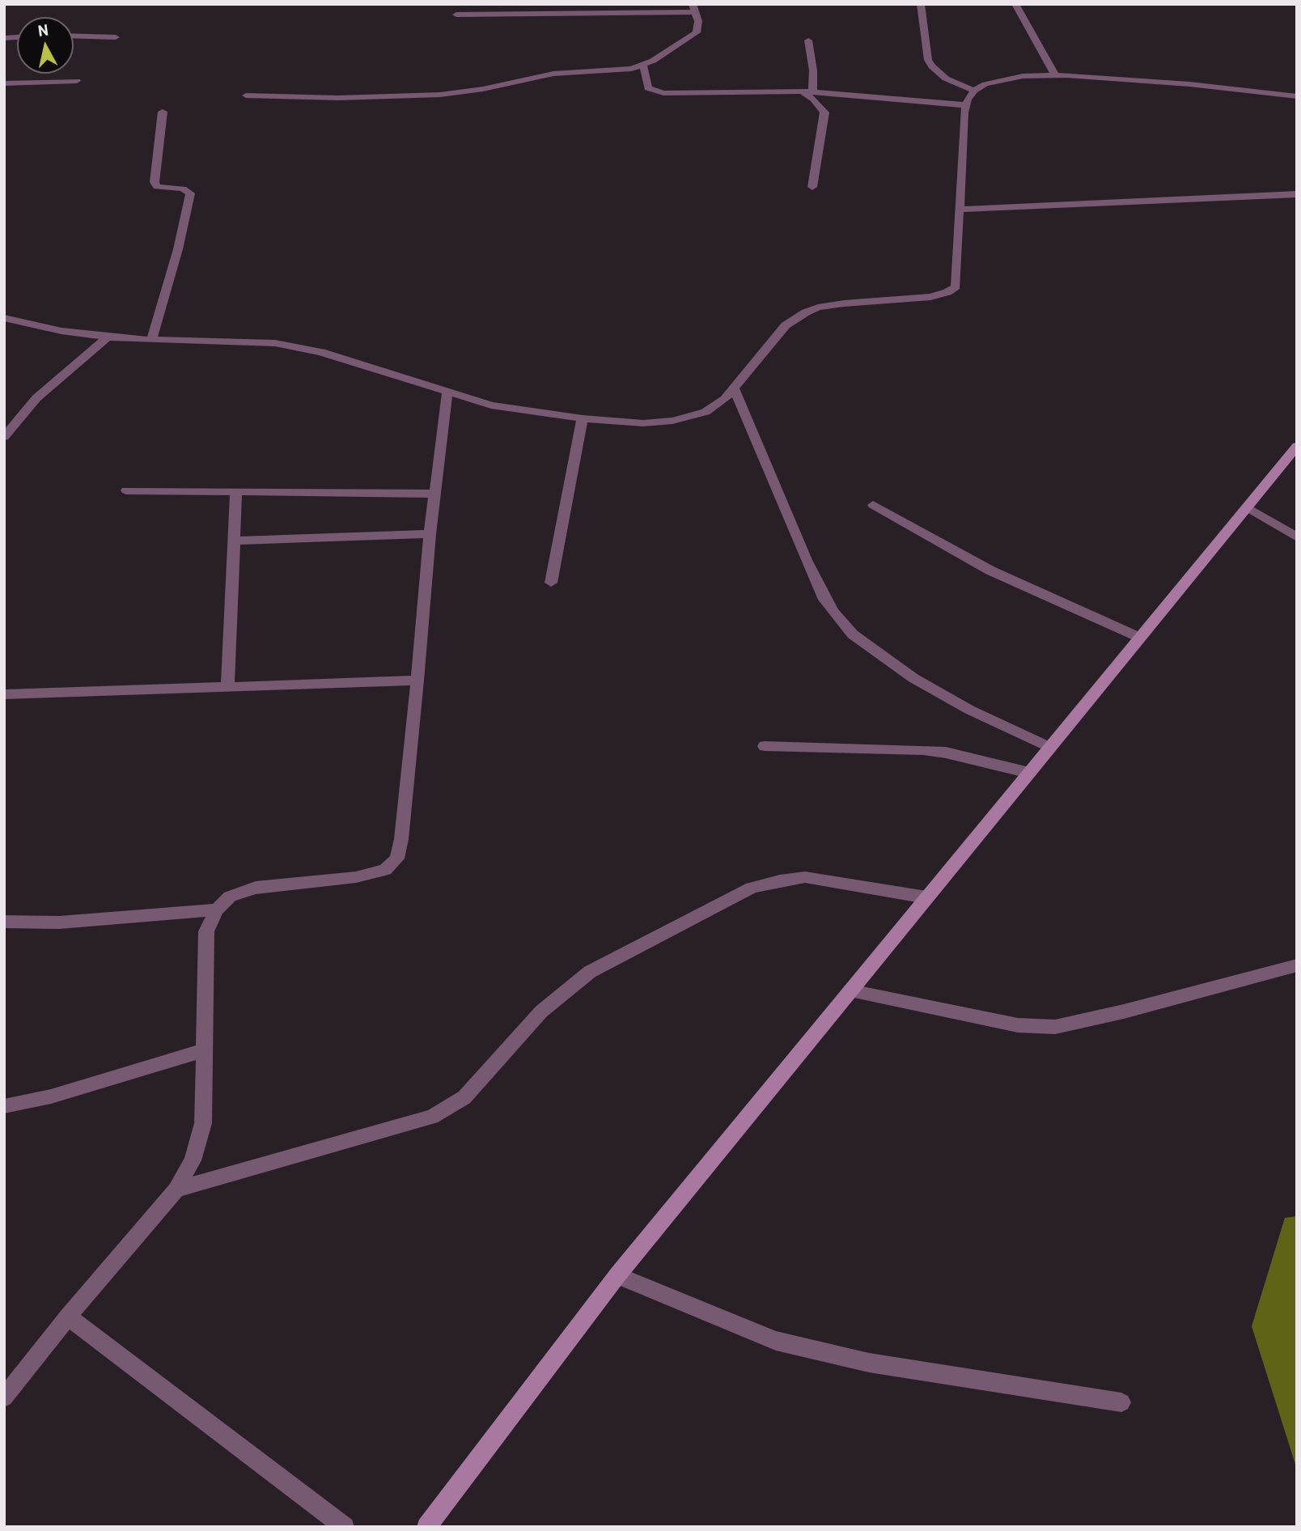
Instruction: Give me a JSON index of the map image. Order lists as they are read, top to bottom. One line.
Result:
{"north":"top"}
